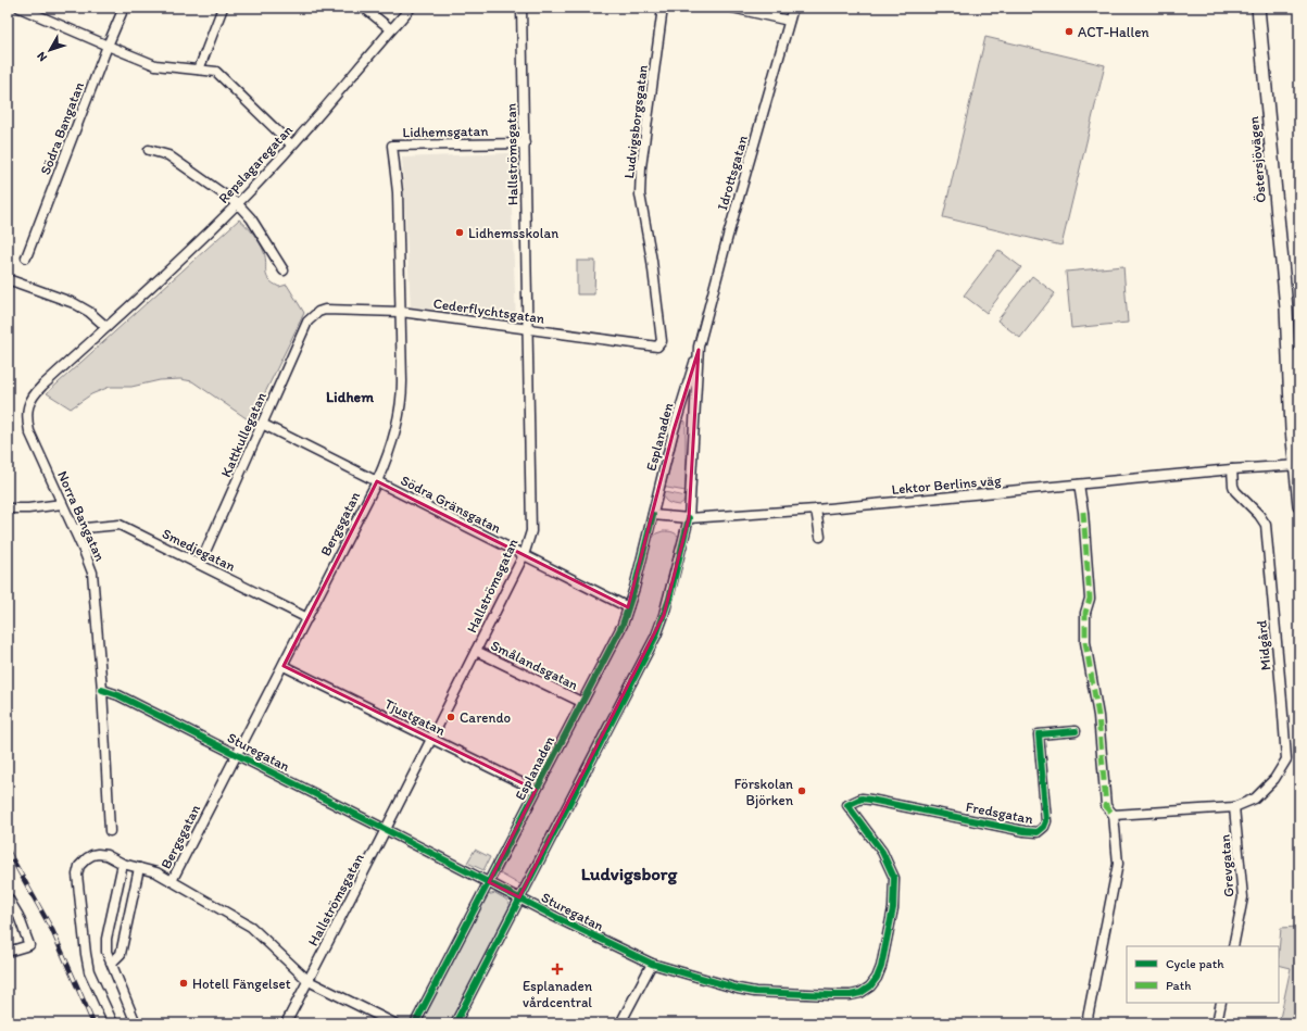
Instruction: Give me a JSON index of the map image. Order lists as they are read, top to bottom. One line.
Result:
{"streets":{"main road":["Östersjövägen"],"street":["Ludvigsborgsgatan","Södra Bangatan","Lidhemsgatan","Hallströmsgatan","Repslagaregatan","Idrottsgatan","Cederflychtsgatan","Kattkullegatan","Esplanaden","Lektor Berlins väg","Södra Gränsgatan","Norra Bangatan","Bergsgatan","Smedjegatan","Midgård","Smålandsgatan","Tjustgatan","Sturegatan","Fredsgatan","Grevgatan"]},"crossings":[["Ludvigsborgsgatan","Cederflychtsgatan"],["Lidhemsgatan","Hallströmsgatan"],["Lidhemsgatan","Bergsgatan"],["Hallströmsgatan","Cederflychtsgatan"],["Hallströmsgatan","Södra Gränsgatan"],["Hallströmsgatan","Smålandsgatan"],["Hallströmsgatan","Tjustgatan"],["Hallströmsgatan","Sturegatan"],["Östersjövägen","Lektor Berlins väg"],["Repslagaregatan","Norra Bangatan"],["Idrottsgatan","Esplanaden"],["Cederflychtsgatan","Kattkullegatan"],["Cederflychtsgatan","Bergsgatan"],["Kattkullegatan","Södra Gränsgatan"],["Kattkullegatan","Smedjegatan"],["Esplanaden","Lektor Berlins väg"],["Esplanaden","Södra Gränsgatan"],["Esplanaden","Smålandsgatan"],["Esplanaden","Tjustgatan"],["Esplanaden","Sturegatan"],["Lektor Berlins väg","Midgård"],["Södra Gränsgatan","Bergsgatan"],["Norra Bangatan","Smedjegatan"],["Norra Bangatan","Sturegatan"],["Bergsgatan","Smedjegatan"],["Bergsgatan","Tjustgatan"],["Bergsgatan","Sturegatan"],["Midgård","Grevgatan"],["Sturegatan","Fredsgatan"]],"districts":["Lidhem","Ludvigsborg"],"places":{"other":["ACT-Hallen","Lidhemsskolan","Carendo","Förskolan Björken","Hotell Fängelset"],"health":["Esplanaden vårdcentral"]},"legend":["Cycle path","Path"],"north":"bottom left"}
